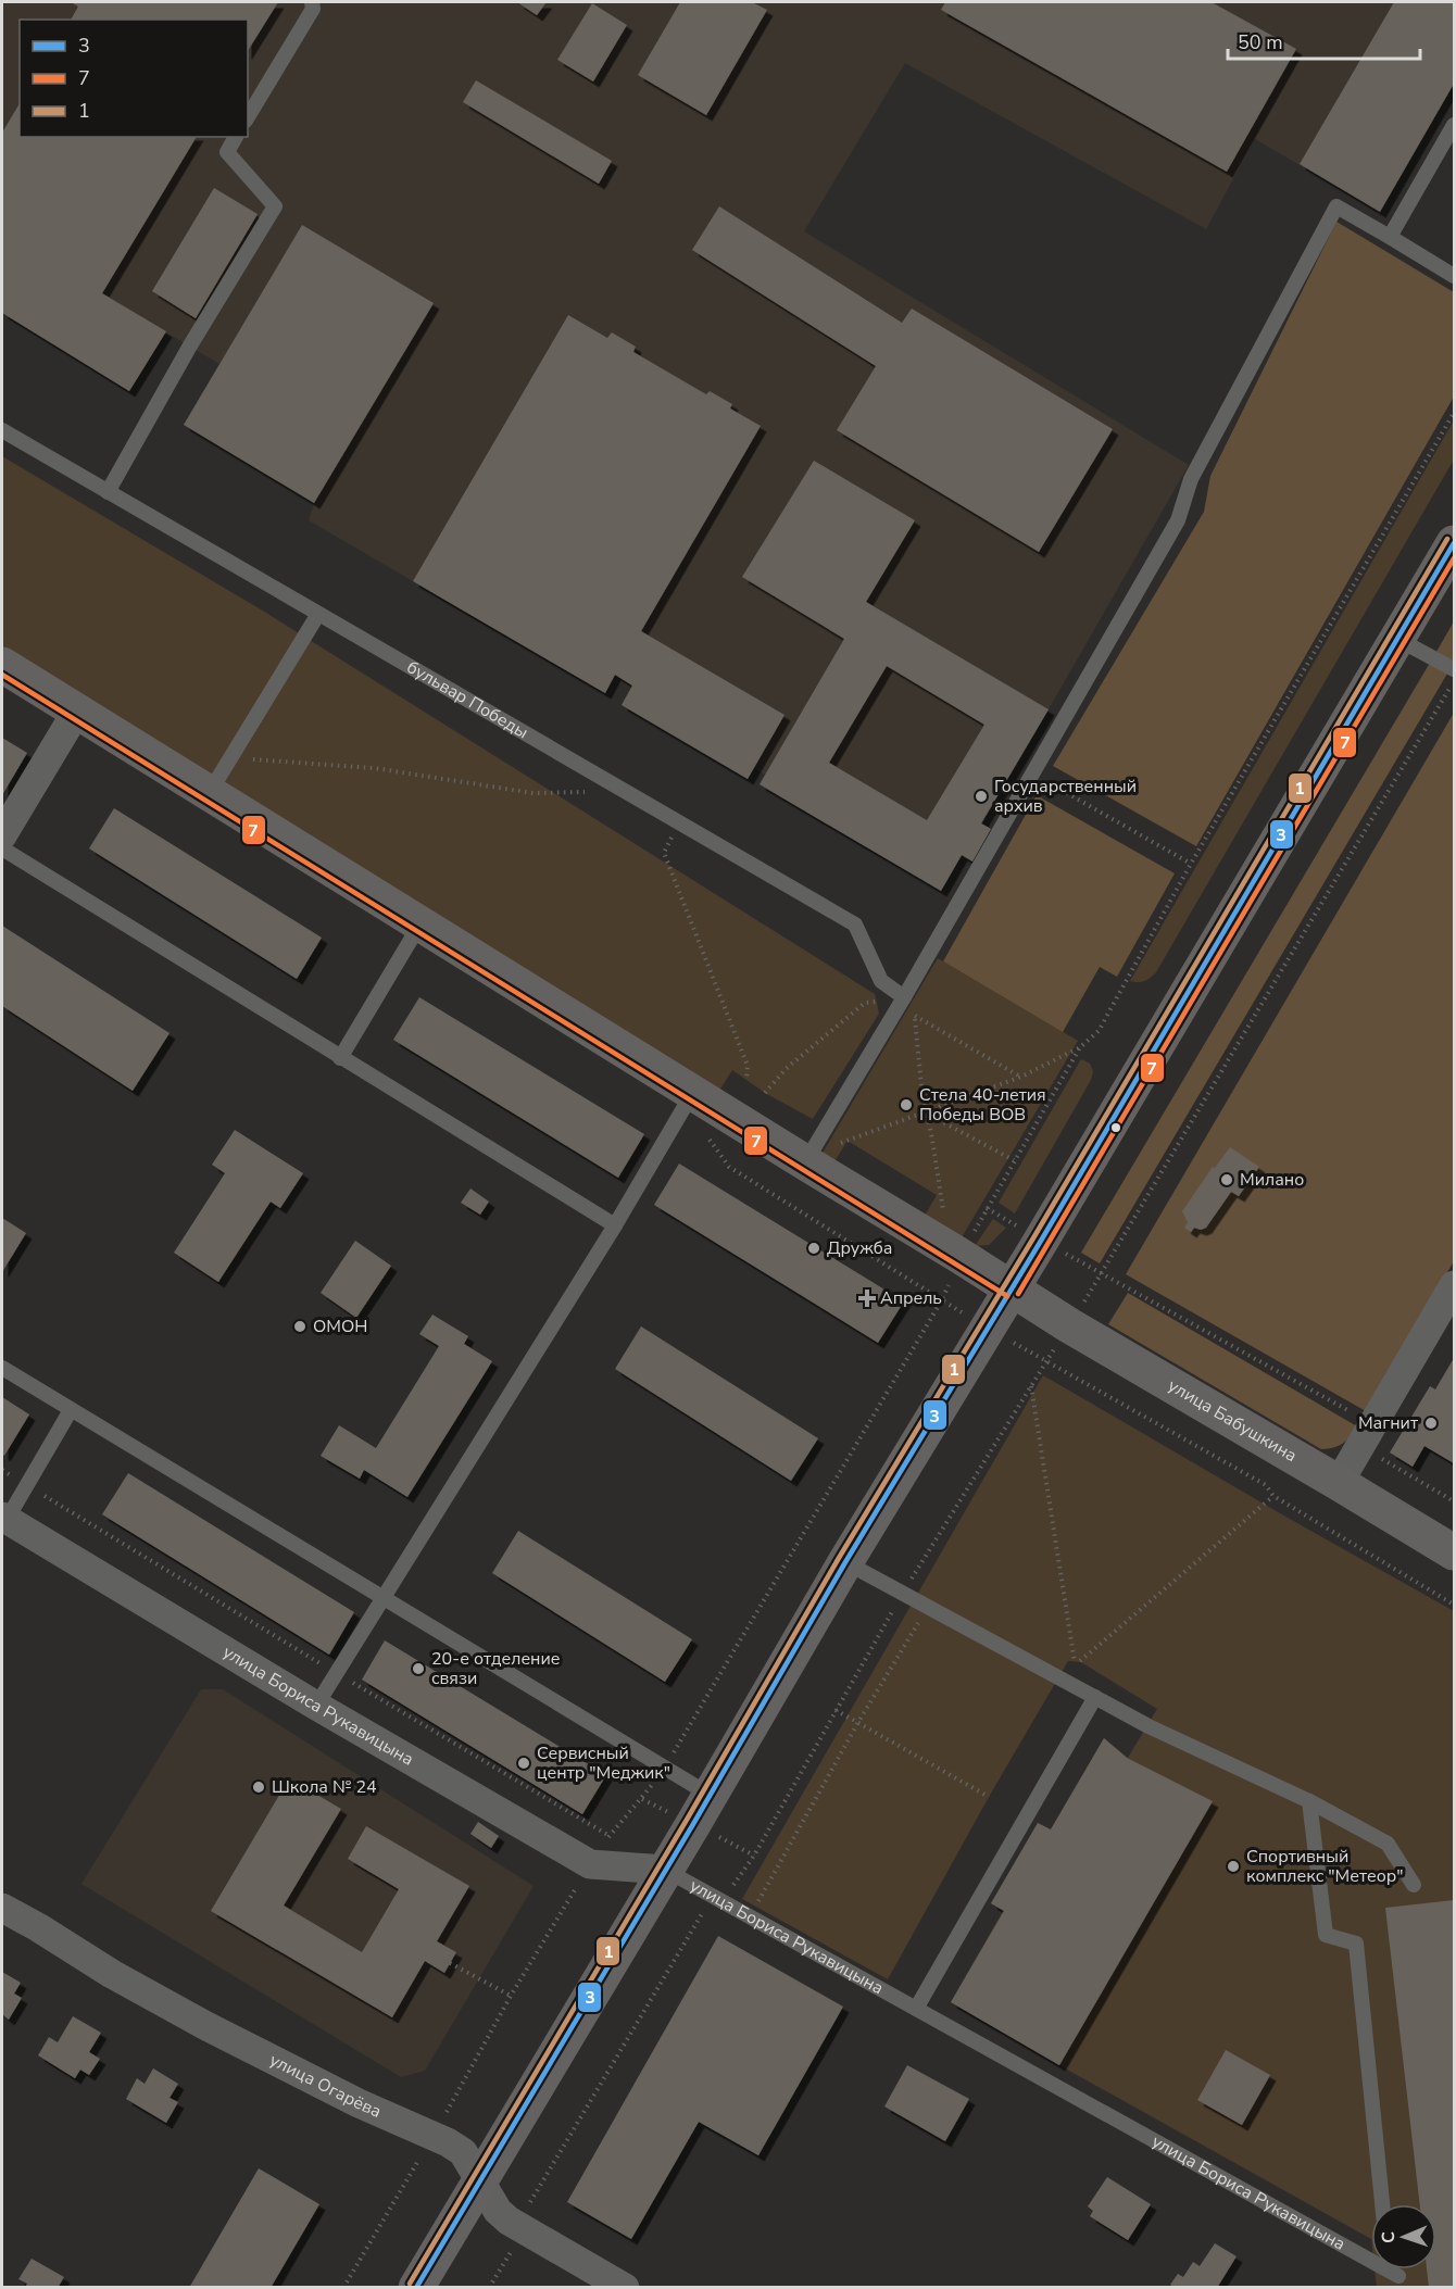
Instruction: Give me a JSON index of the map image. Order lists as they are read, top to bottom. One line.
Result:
{"streets":{"main road":["улица Бабушкина"],"street":["улица Бориса Рукавицына","улица Огарёва"],"lane":["бульвар Победы"]},"places":{"other":["Государственный архив","Стела 40-летия Победы ВОВ","Милано","Дружба","ОМОН","Магнит","20-е отделение связи","Сервисный центр \"Меджик\"","Школа № 24","Спортивный комплекс \"Метеор\""],"health":["Апрель"]},"lines":["transit line 1","transit line 3","transit line 7"],"legend":["3","7","1"],"scale_bar":"50 m","north":"left"}
